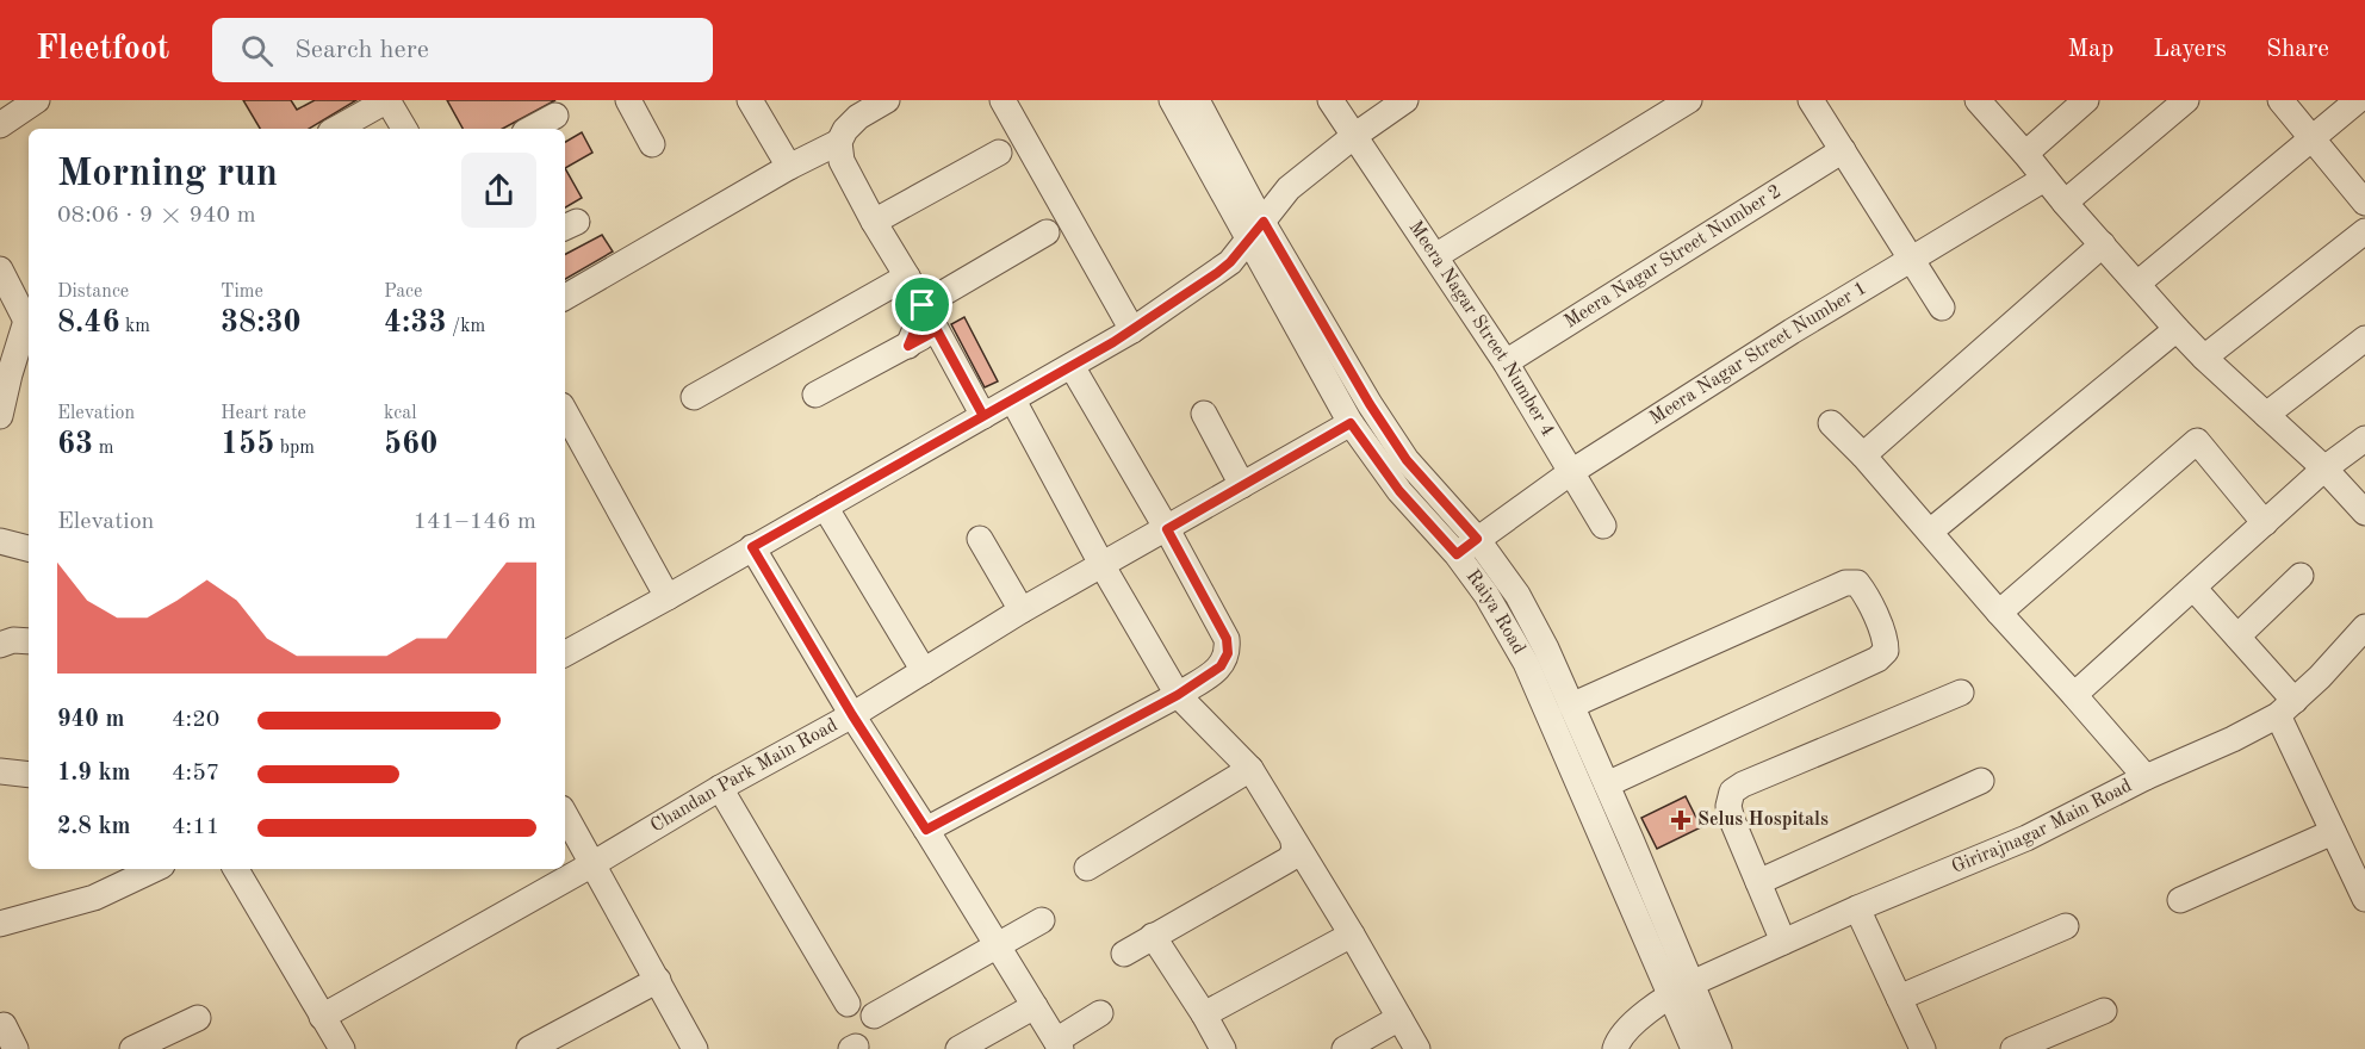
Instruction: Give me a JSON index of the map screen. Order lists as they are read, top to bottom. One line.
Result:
{"streets":{"street":["Meera Nagar Street Number 2","Meera Nagar Street Number 4","Meera Nagar Street Number 1","Raiya Road","Chandan Park Main Road","Girirajnagar Main Road"]},"crossings":[["Meera Nagar Street Number 2","Meera Nagar Street Number 4"],["Meera Nagar Street Number 4","Meera Nagar Street Number 1"],["Meera Nagar Street Number 1","Raiya Road"],["Raiya Road","Chandan Park Main Road"],["Raiya Road","Girirajnagar Main Road"]],"places":{"health":["Selus Hospitals"]},"page":{"header":"Fleetfoot","search":"Search here","nav":["Map","Layers","Share"],"heading":["Morning run","08:06 · 9 × 940 m"],"stats":[["Distance","8.46 km"],["Time","38:30"],["Pace","4:33 /km"],["Elevation","63 m"],["Heart rate","155 bpm"],["kcal","560"]],"chart":["Elevation","141–146 m"],"list":[{"name":"940 m","note":"4:20"},{"name":"1.9 km","note":"4:57"},{"name":"2.8 km","note":"4:11"}]}}
